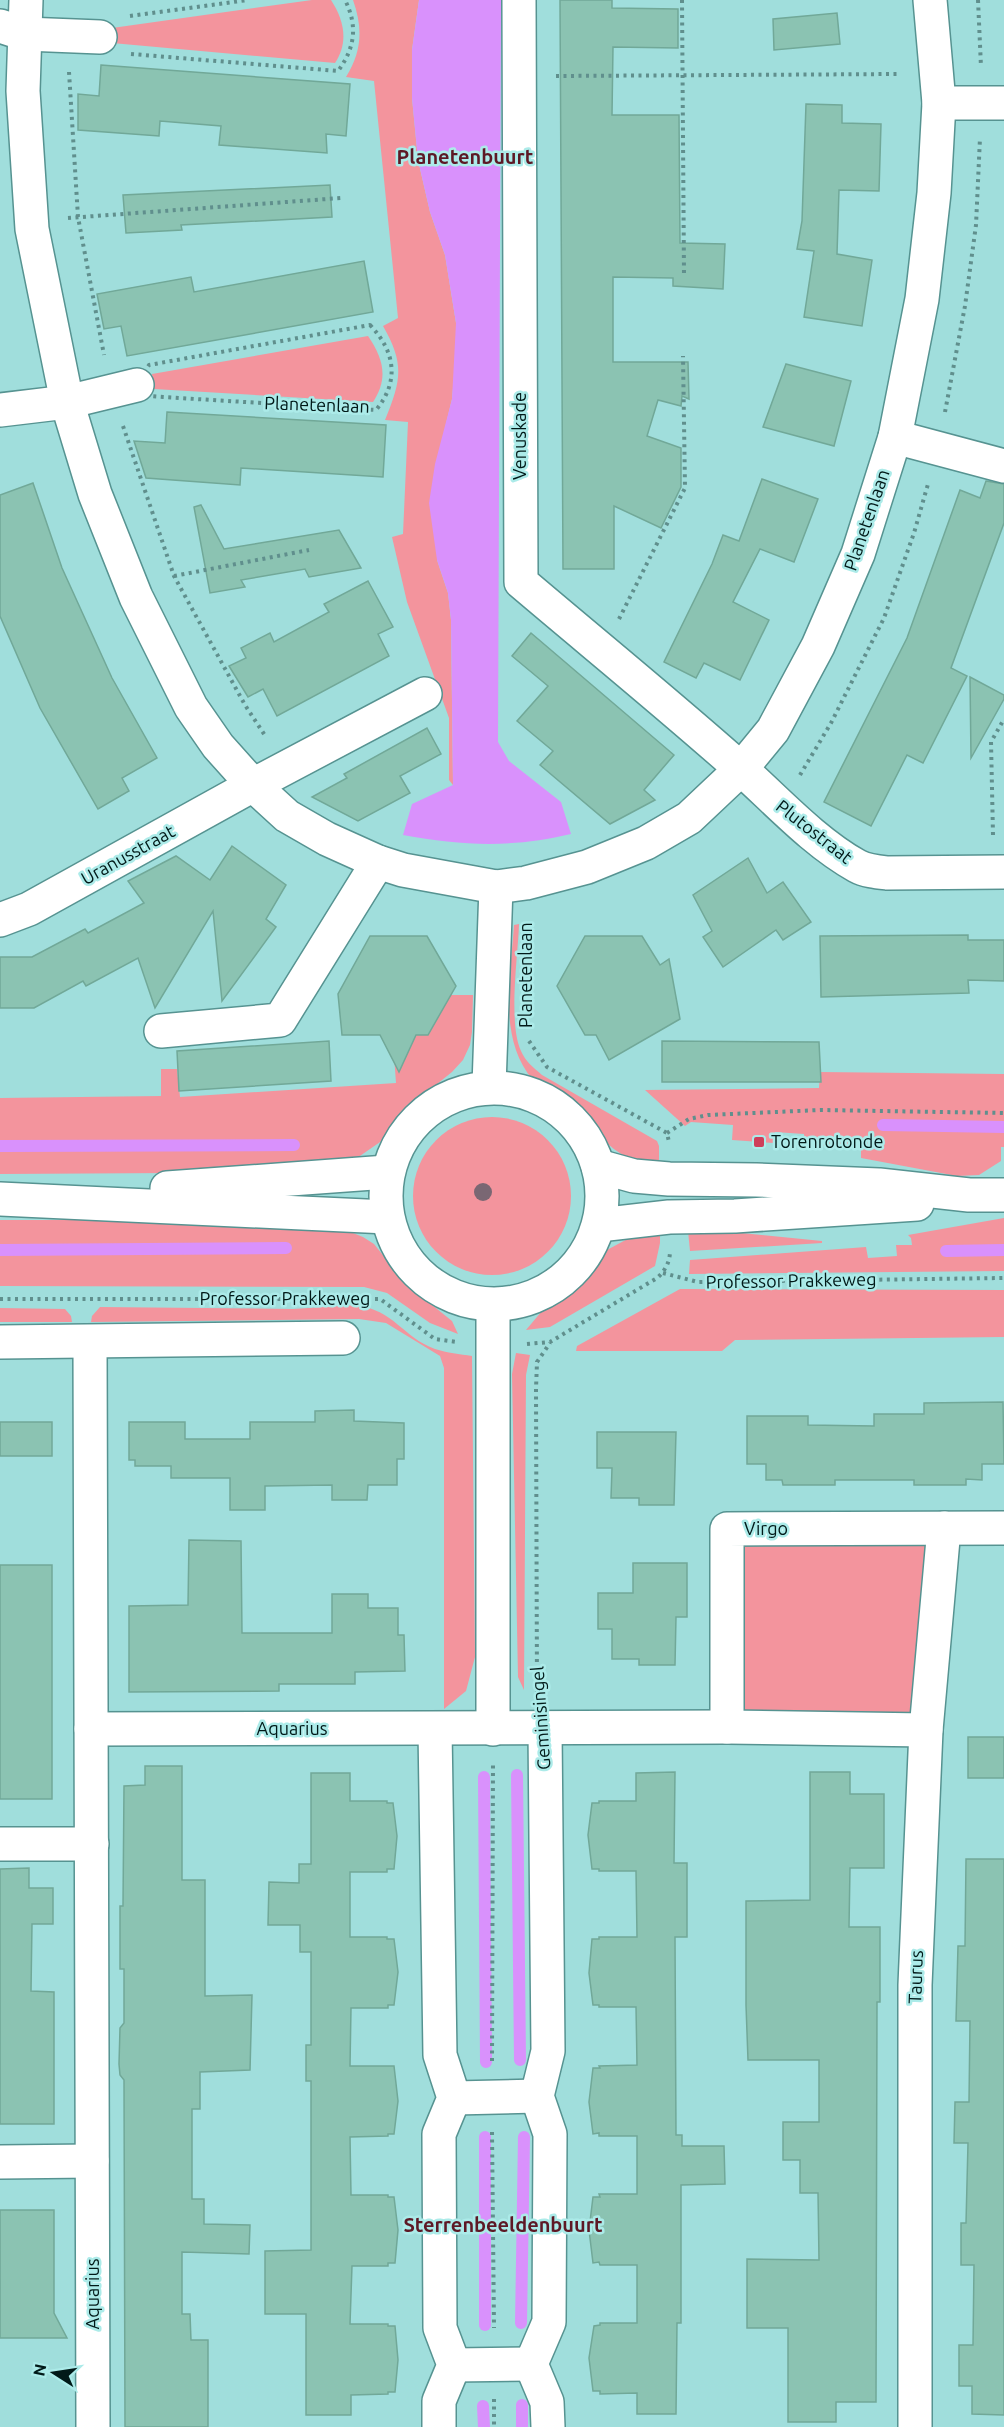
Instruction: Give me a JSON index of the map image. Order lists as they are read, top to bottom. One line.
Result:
{"streets":{"street":["Planetenlaan","Venuskade","Plutostraat","Uranusstraat","Virgo","Geminisingel","Aquarius","Taurus"],"path":["Professor Prakkeweg"]},"crossings":[["Planetenlaan","Venuskade"],["Planetenlaan","Plutostraat"],["Planetenlaan","Uranusstraat"],["Venuskade","Plutostraat"],["Professor Prakkeweg","Geminisingel"],["Virgo","Taurus"]],"districts":["Planetenbuurt","Sterrenbeeldenbuurt"],"places":{"transit":["Torenrotonde"]},"north":"left"}
